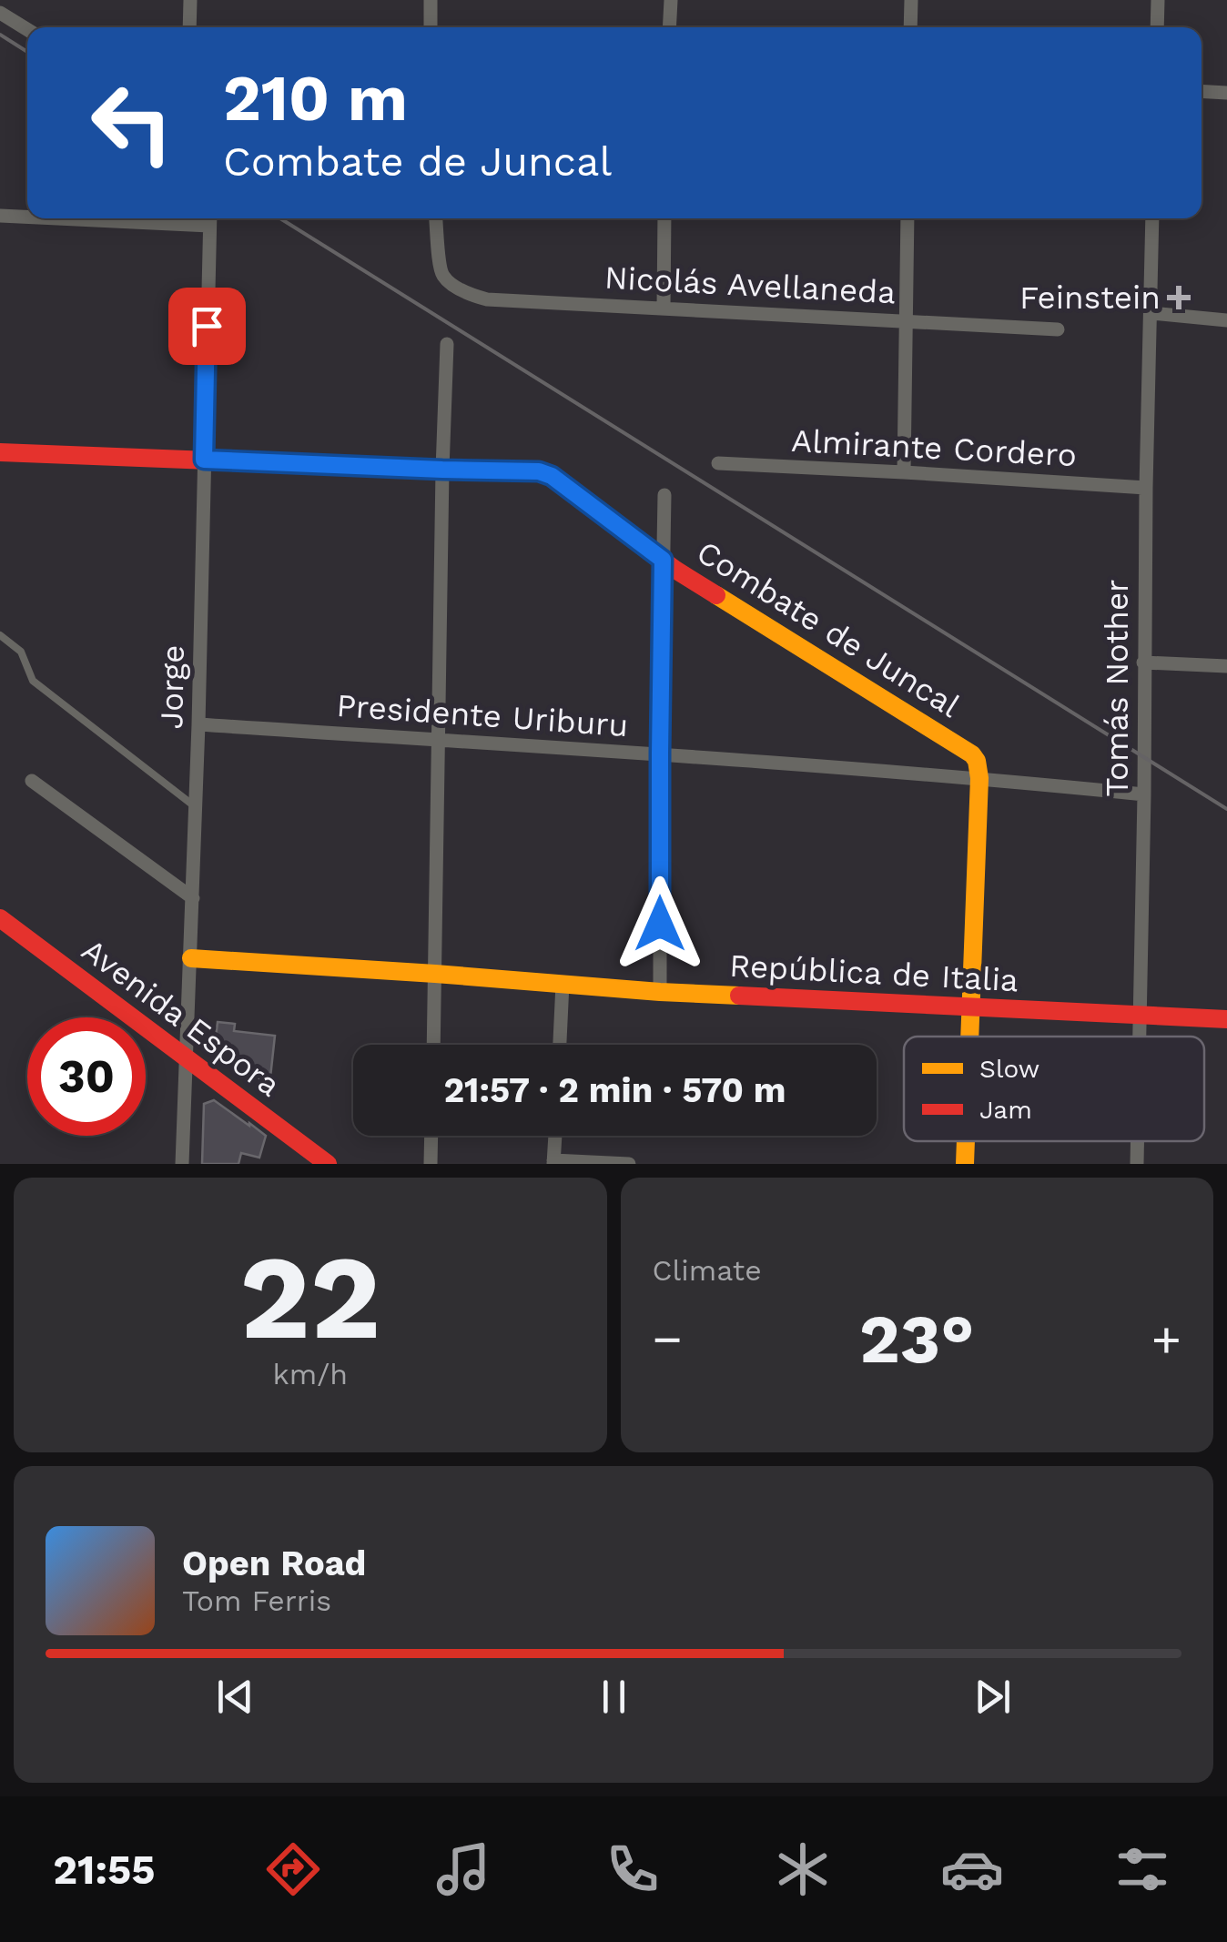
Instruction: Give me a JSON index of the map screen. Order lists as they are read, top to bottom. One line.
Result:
{"streets":{"street":["Nicolás Avellaneda","Almirante Cordero","Combate de Juncal","Jorge","Tomás Nother","Presidente Uriburu","República de Italia","Avenida Espora"]},"crossings":[["Almirante Cordero","Tomás Nother"],["Combate de Juncal","Jorge"],["Combate de Juncal","Presidente Uriburu"],["Jorge","Presidente Uriburu"],["Jorge","República de Italia"],["Jorge","Avenida Espora"],["Tomás Nother","Presidente Uriburu"],["Tomás Nother","República de Italia"]],"places":{"health":["Feinstein"]},"legend":["Slow","Jam"],"page":{"turn":["210 m","Combate de Juncal"],"limit":"30","trip":"21:57 · 2 min · 570 m","tile":[["22","km/h"],"Climate"],"heat":["−","23°","+"],"song":["Open Road","Tom Ferris"],"tabs":"21:55"}}
